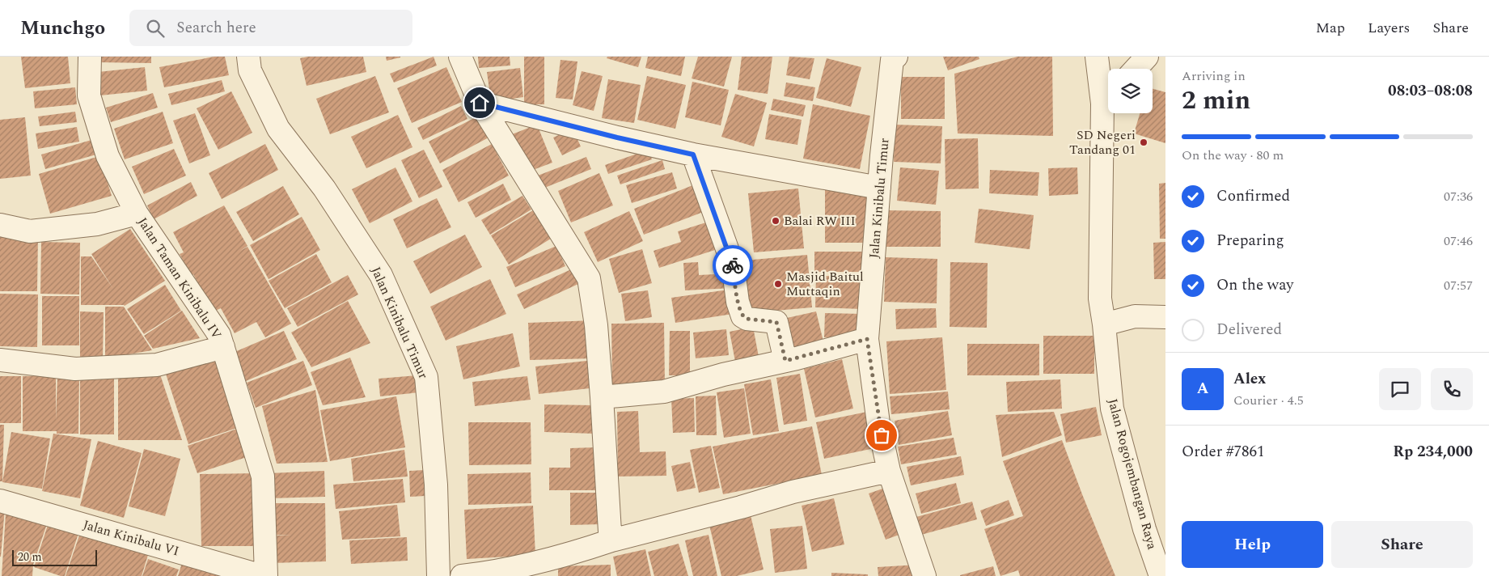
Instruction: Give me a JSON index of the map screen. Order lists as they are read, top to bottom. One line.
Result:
{"streets":{"street":["Jalan Kinibalu Timur","Jalan Taman Kinibalu IV","Jalan Rogojembangan Raya","Jalan Kinibalu VI"]},"places":["SD Negeri Tandang 01","Balai RW III","Masjid Baitul Muttaqin"],"scale_bar":"20 m","page":{"header":"Munchgo","search":"Search here","nav":["Map","Layers","Share"],"heading":["2 min","Arriving in","08:03–08:08"],"panel":["Alex","Courier · 4.5","Order #7861","Rp 234,000"],"bar":"On the way · 80 m","list":[["Confirmed","07:36"],["Preparing","07:46"],["On the way","07:57"],"Delivered"],"round":"A","buttons":["Help","Share"],"scale":"20 m"}}
